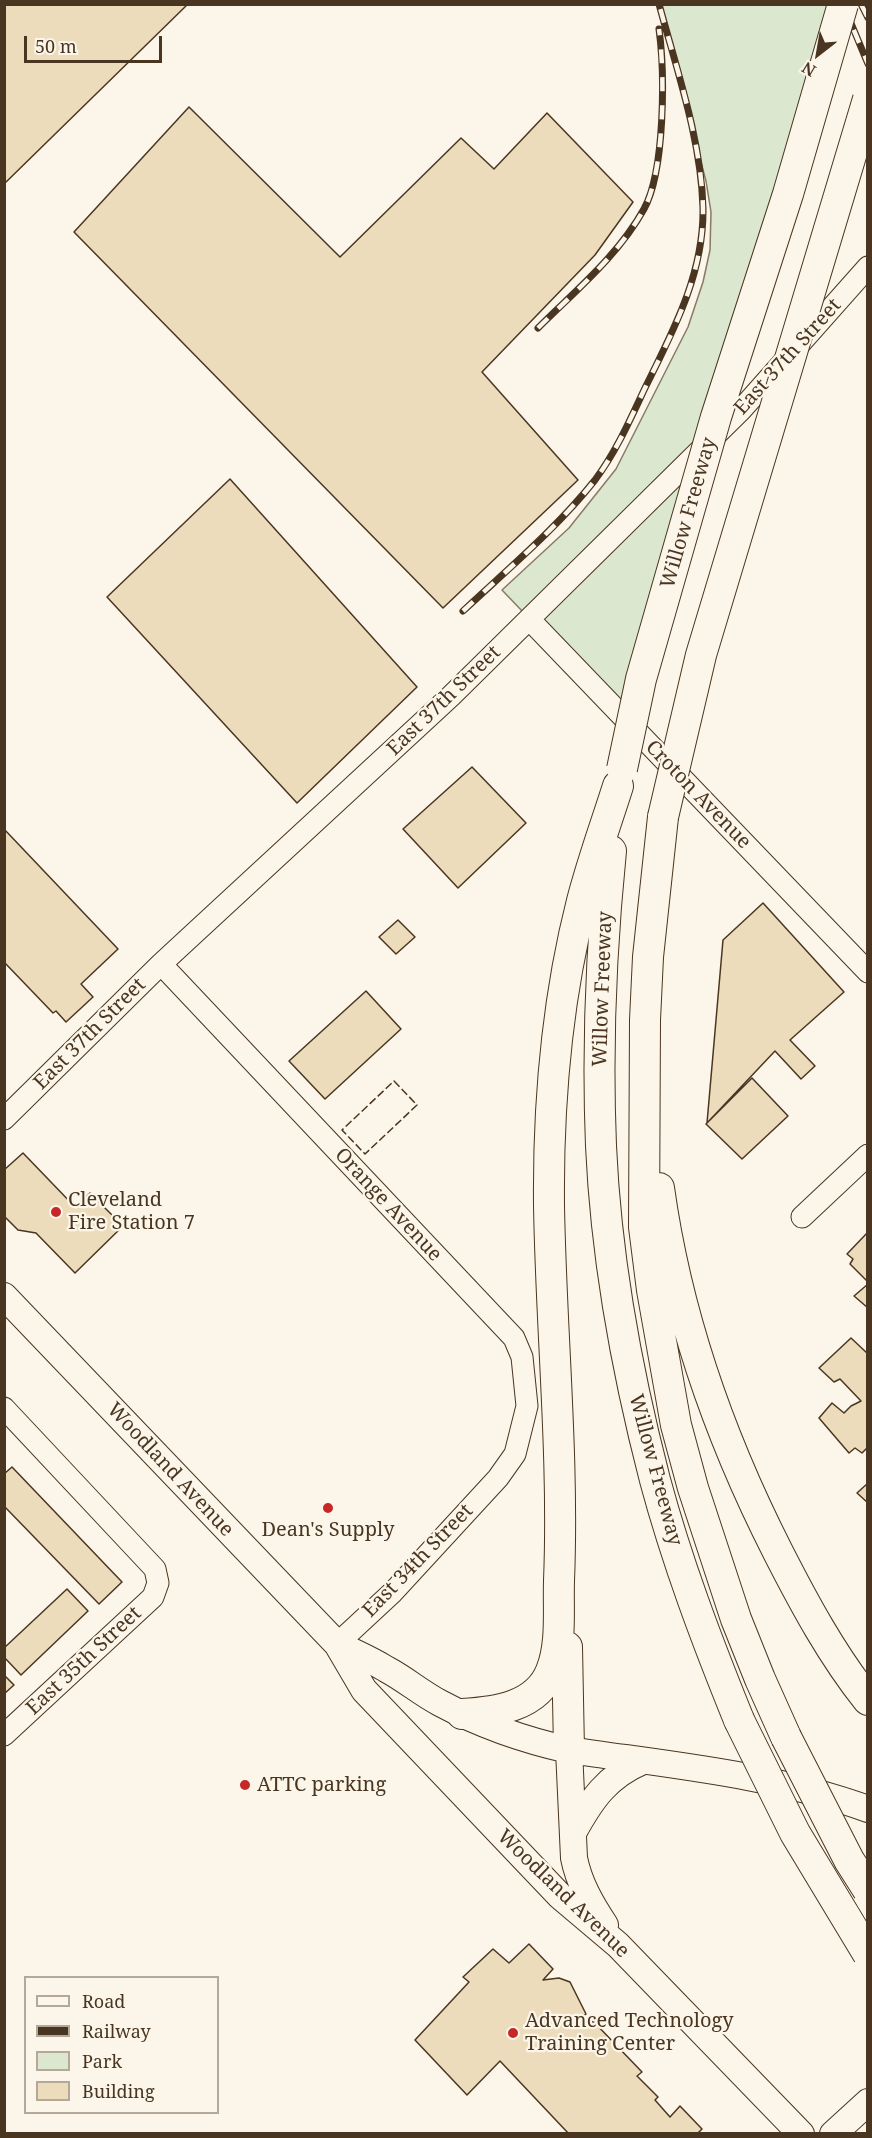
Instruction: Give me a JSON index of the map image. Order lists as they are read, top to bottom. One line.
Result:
{"streets":{"highway":["Willow Freeway"],"main road":["Woodland Avenue"],"street":["East 37th Street","Croton Avenue","Orange Avenue","East 34th Street","East 35th Street"]},"crossings":[["East 37th Street","Croton Avenue"],["East 37th Street","Orange Avenue"],["Orange Avenue","East 34th Street"],["Woodland Avenue","East 34th Street"]],"places":["Cleveland Fire Station 7","Dean's Supply","ATTC parking","Advanced Technology Training Center"],"legend":["Road","Railway","Park","Building"],"scale_bar":"50 m","north":"bottom left"}
